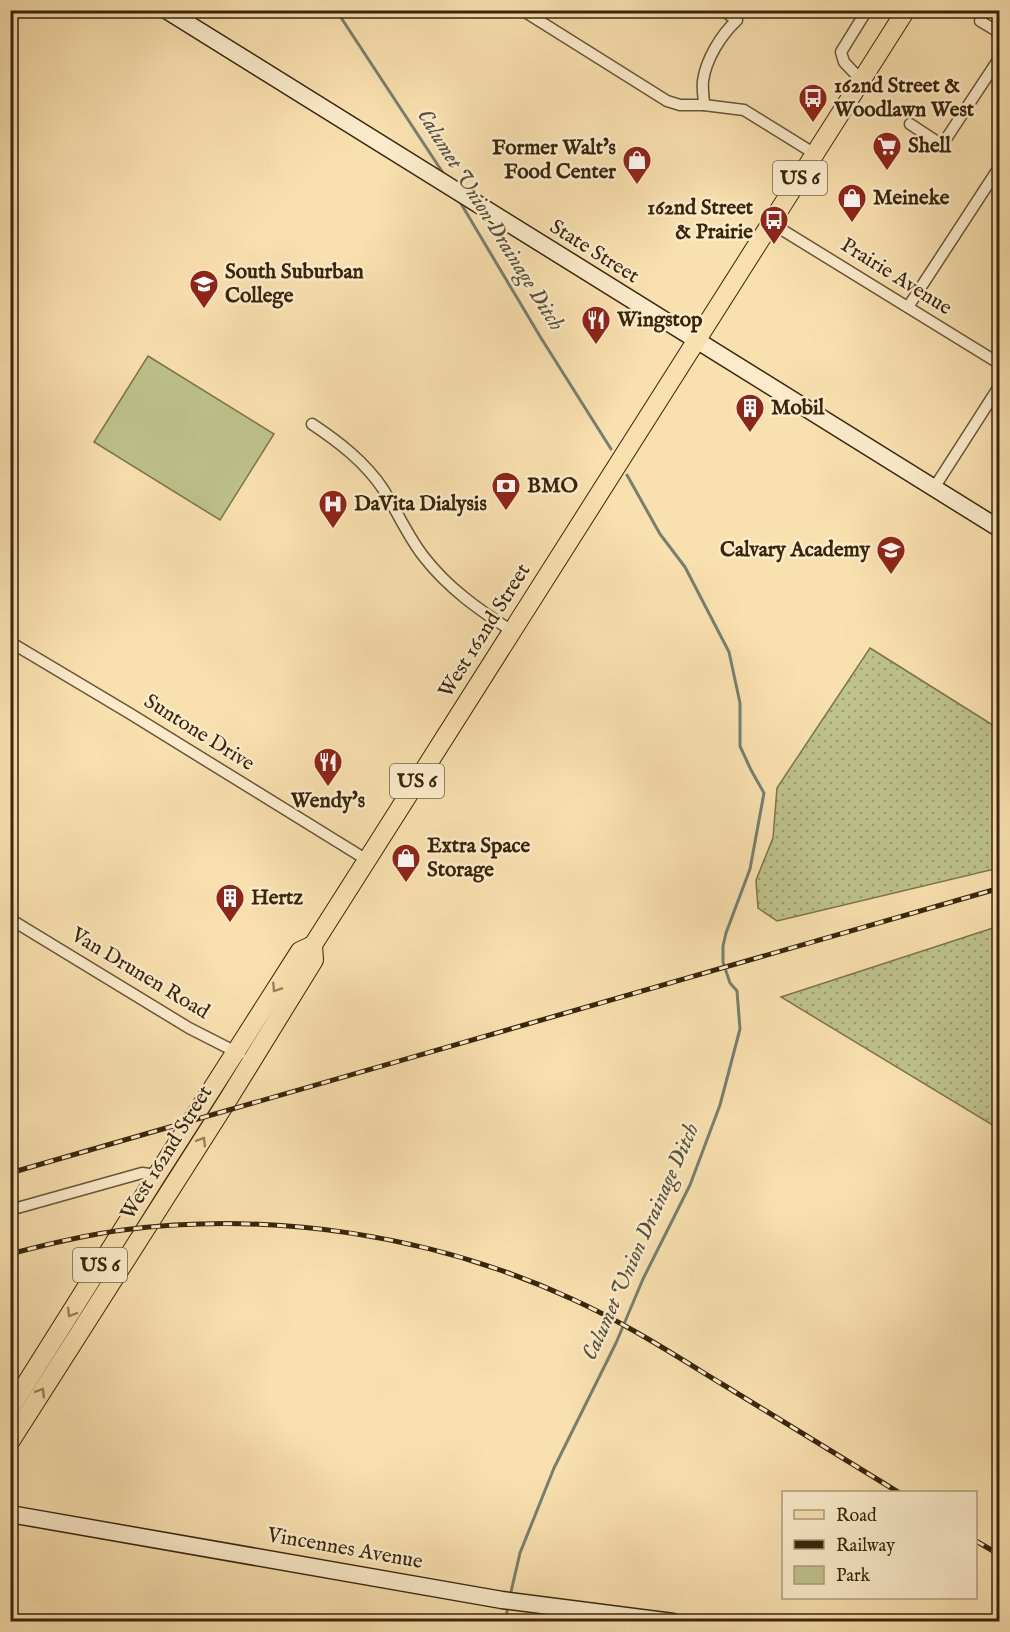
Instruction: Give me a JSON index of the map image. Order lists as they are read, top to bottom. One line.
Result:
{"streets":{"main road":["US 6","West 162nd Street"],"street":["State Street","Prairie Avenue","Suntone Drive","Van Drunen Road","Vincennes Avenue"]},"crossings":[["US 6","State Street"],["US 6","Prairie Avenue"],["US 6","West 162nd Street"],["State Street","West 162nd Street"],["West 162nd Street","Suntone Drive"],["West 162nd Street","Van Drunen Road"]],"water":["Calumet Union Drainage Ditch"],"places":{"bus stop":["162nd Street & Woodlawn West","162nd Street & Prairie"],"supermarket":["Shell"],"shop":["Former Walt's Food Center","Meineke","Extra Space Storage"],"school or university":["South Suburban College","Calvary Academy"],"restaurant":["Wingstop","Wendy's"],"building":["Mobil","Hertz"],"bank":["BMO"],"hospital":["DaVita Dialysis"]},"legend":["Road","Railway","Park"]}
